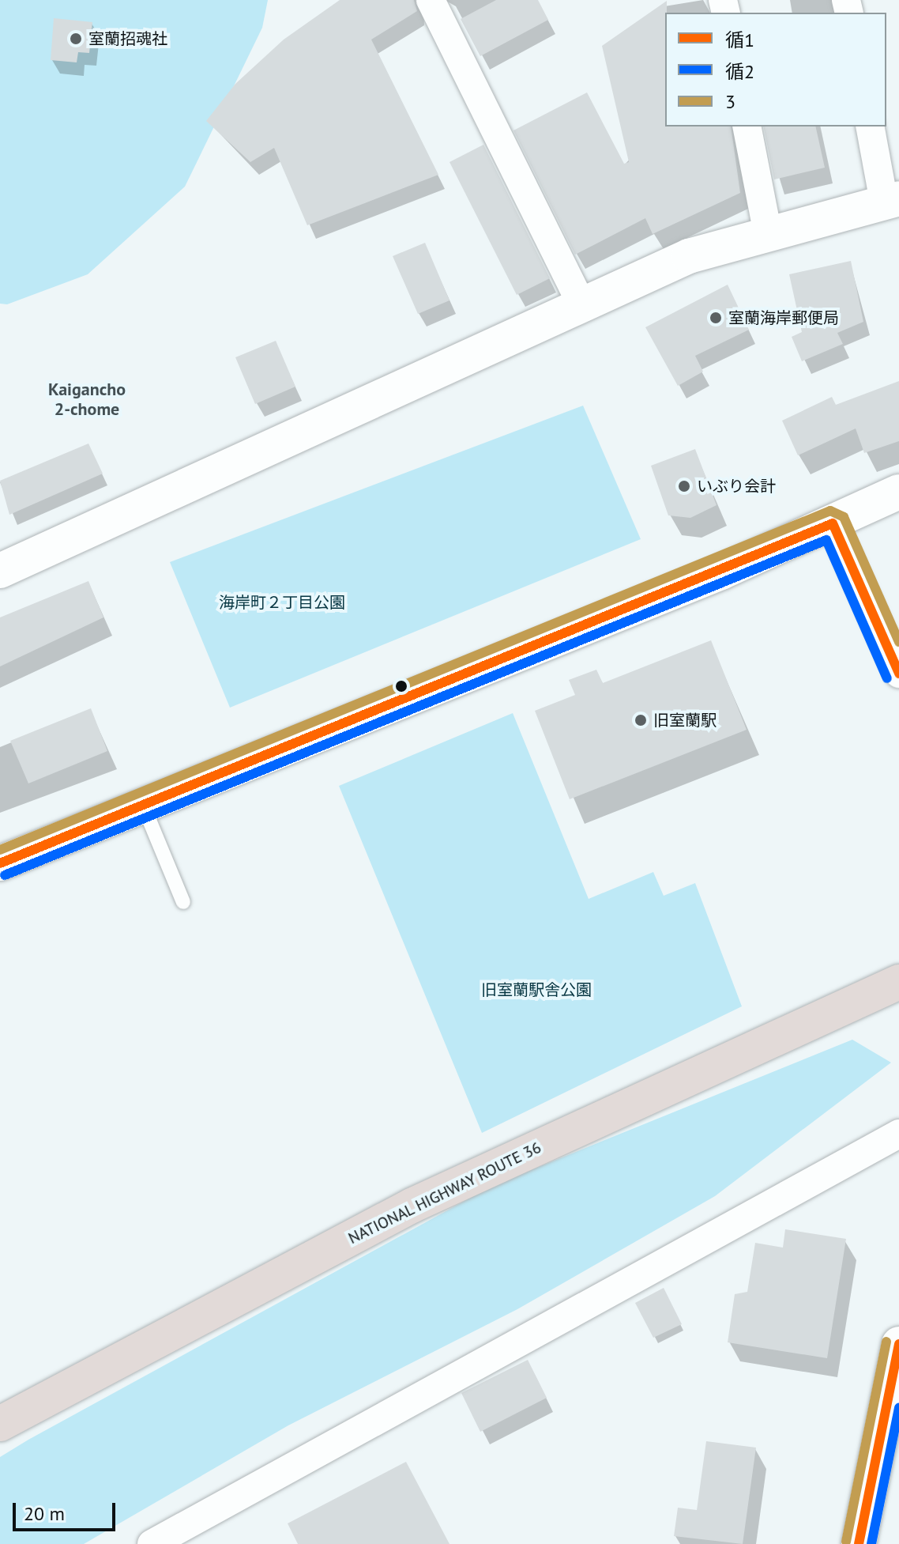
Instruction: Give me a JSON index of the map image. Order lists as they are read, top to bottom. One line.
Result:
{"streets":{"highway":["NATIONAL HIGHWAY ROUTE 36"]},"districts":["Kaigancho 2-chome"],"parks":["海岸町２丁目公園","旧室蘭駅舎公園"],"places":["室蘭招魂社","室蘭海岸郵便局","いぶり会計","旧室蘭駅"],"lines":["transit line 3","transit line 循1","transit line 循2"],"legend":["循1","循2","3"],"scale_bar":"20 m"}
